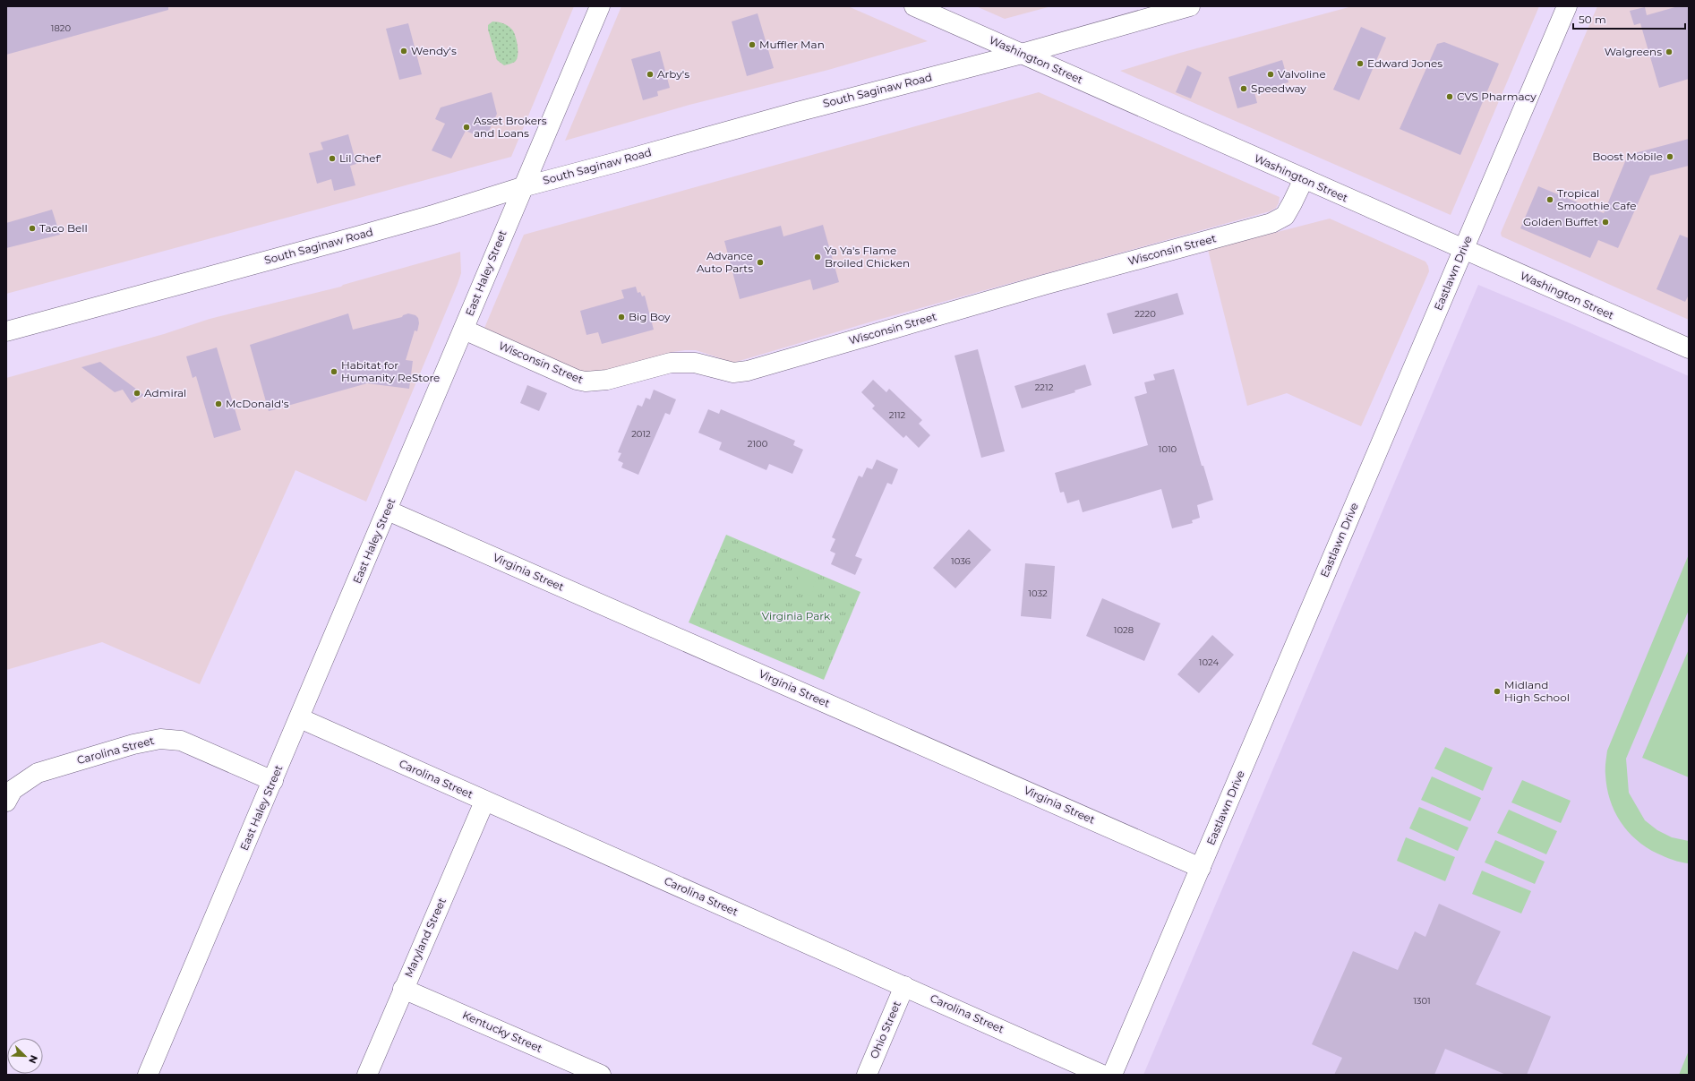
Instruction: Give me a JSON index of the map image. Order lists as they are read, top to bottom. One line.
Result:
{"streets":{"street":["Washington Street","South Saginaw Road","Wisconsin Street","East Haley Street","Eastlawn Drive","Virginia Street","Carolina Street","Maryland Street","Ohio Street","Kentucky Street"]},"crossings":[["Washington Street","South Saginaw Road"],["Washington Street","Wisconsin Street"],["Washington Street","Eastlawn Drive"],["South Saginaw Road","East Haley Street"],["Wisconsin Street","East Haley Street"],["East Haley Street","Virginia Street"],["East Haley Street","Carolina Street"],["Eastlawn Drive","Virginia Street"],["Carolina Street","Maryland Street"],["Carolina Street","Ohio Street"],["Maryland Street","Kentucky Street"]],"parks":["Virginia Park"],"places":["Muffler Man","Wendy's","Walgreens","Edward Jones","Arby's","Valvoline","Speedway","CVS Pharmacy","Asset Brokers and Loans","Boost Mobile","Lil Chef'","Tropical Smoothie Cafe","Golden Buffet","Taco Bell","Ya Ya's Flame Broiled Chicken","Advance Auto Parts","Big Boy","Habitat for Humanity ReStore","Admiral","McDonald's","Midland High School"],"house_numbers":["1820","2220","2212","2112","2012","2100","1010","1036","1032","1028","1024","1301"],"scale_bar":"50 m","north":"bottom right"}
